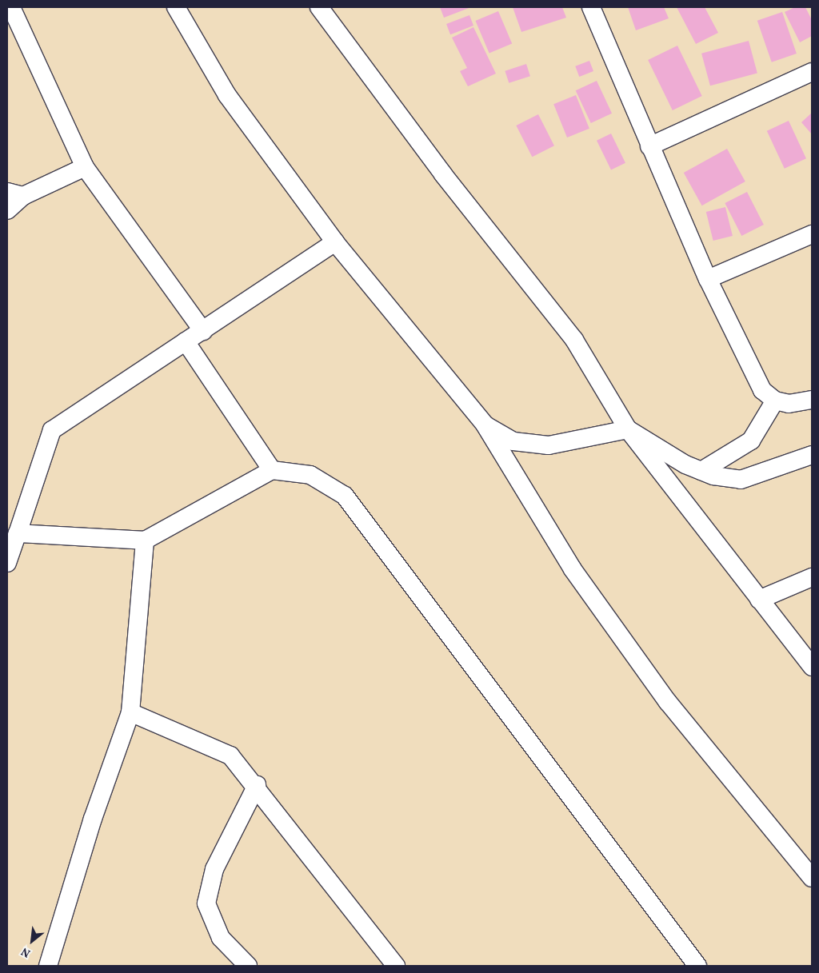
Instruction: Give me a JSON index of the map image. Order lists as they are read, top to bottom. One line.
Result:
{"north":"bottom left"}
